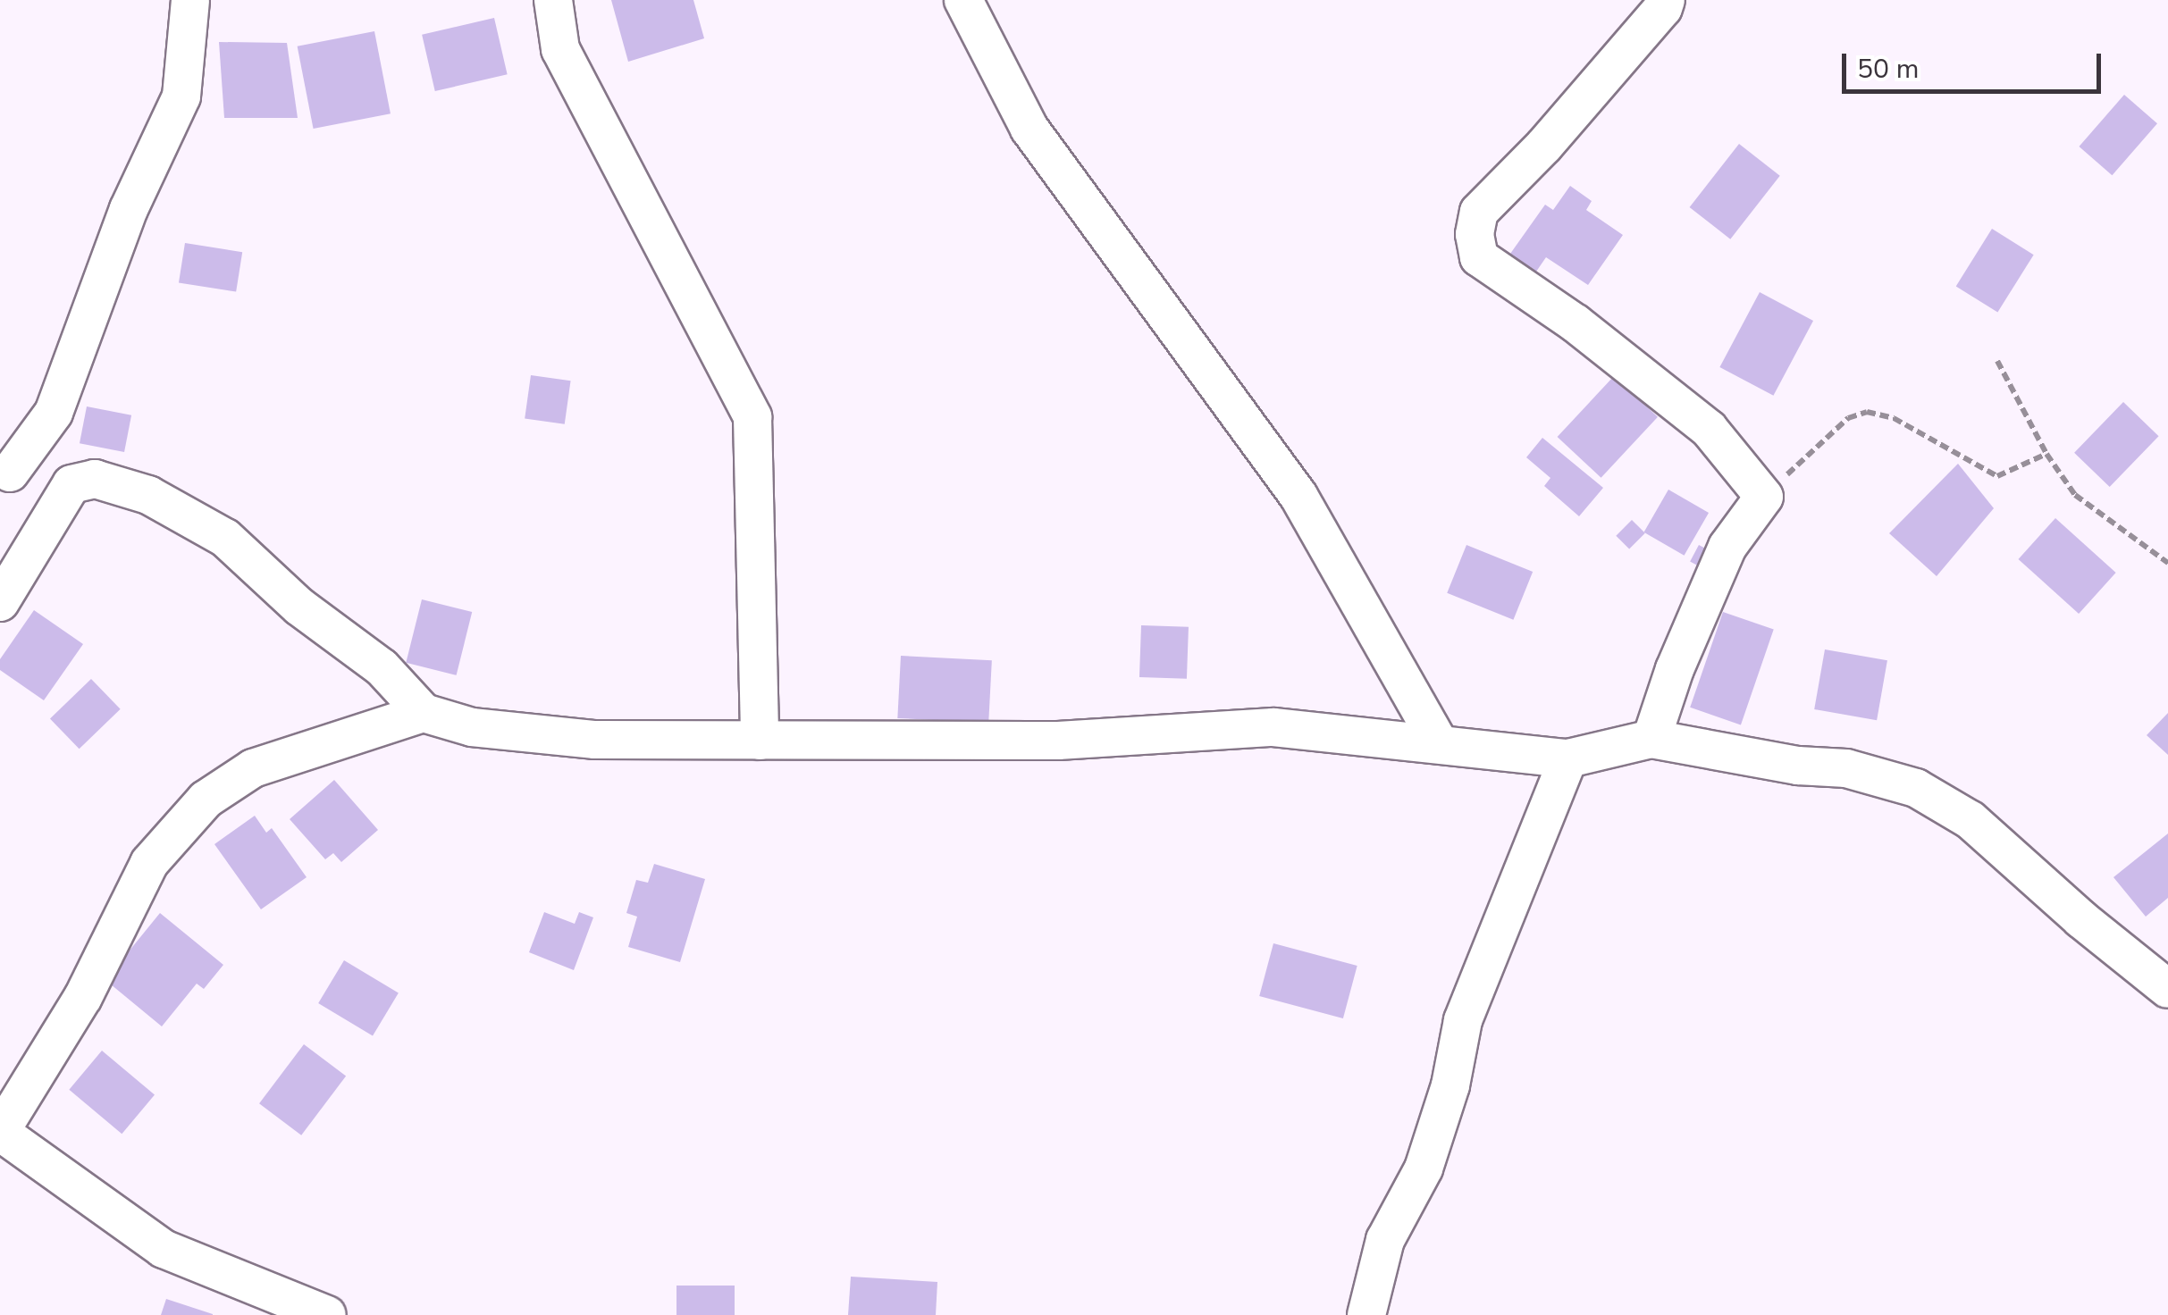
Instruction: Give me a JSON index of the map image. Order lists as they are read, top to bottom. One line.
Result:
{"scale_bar":"50 m"}
